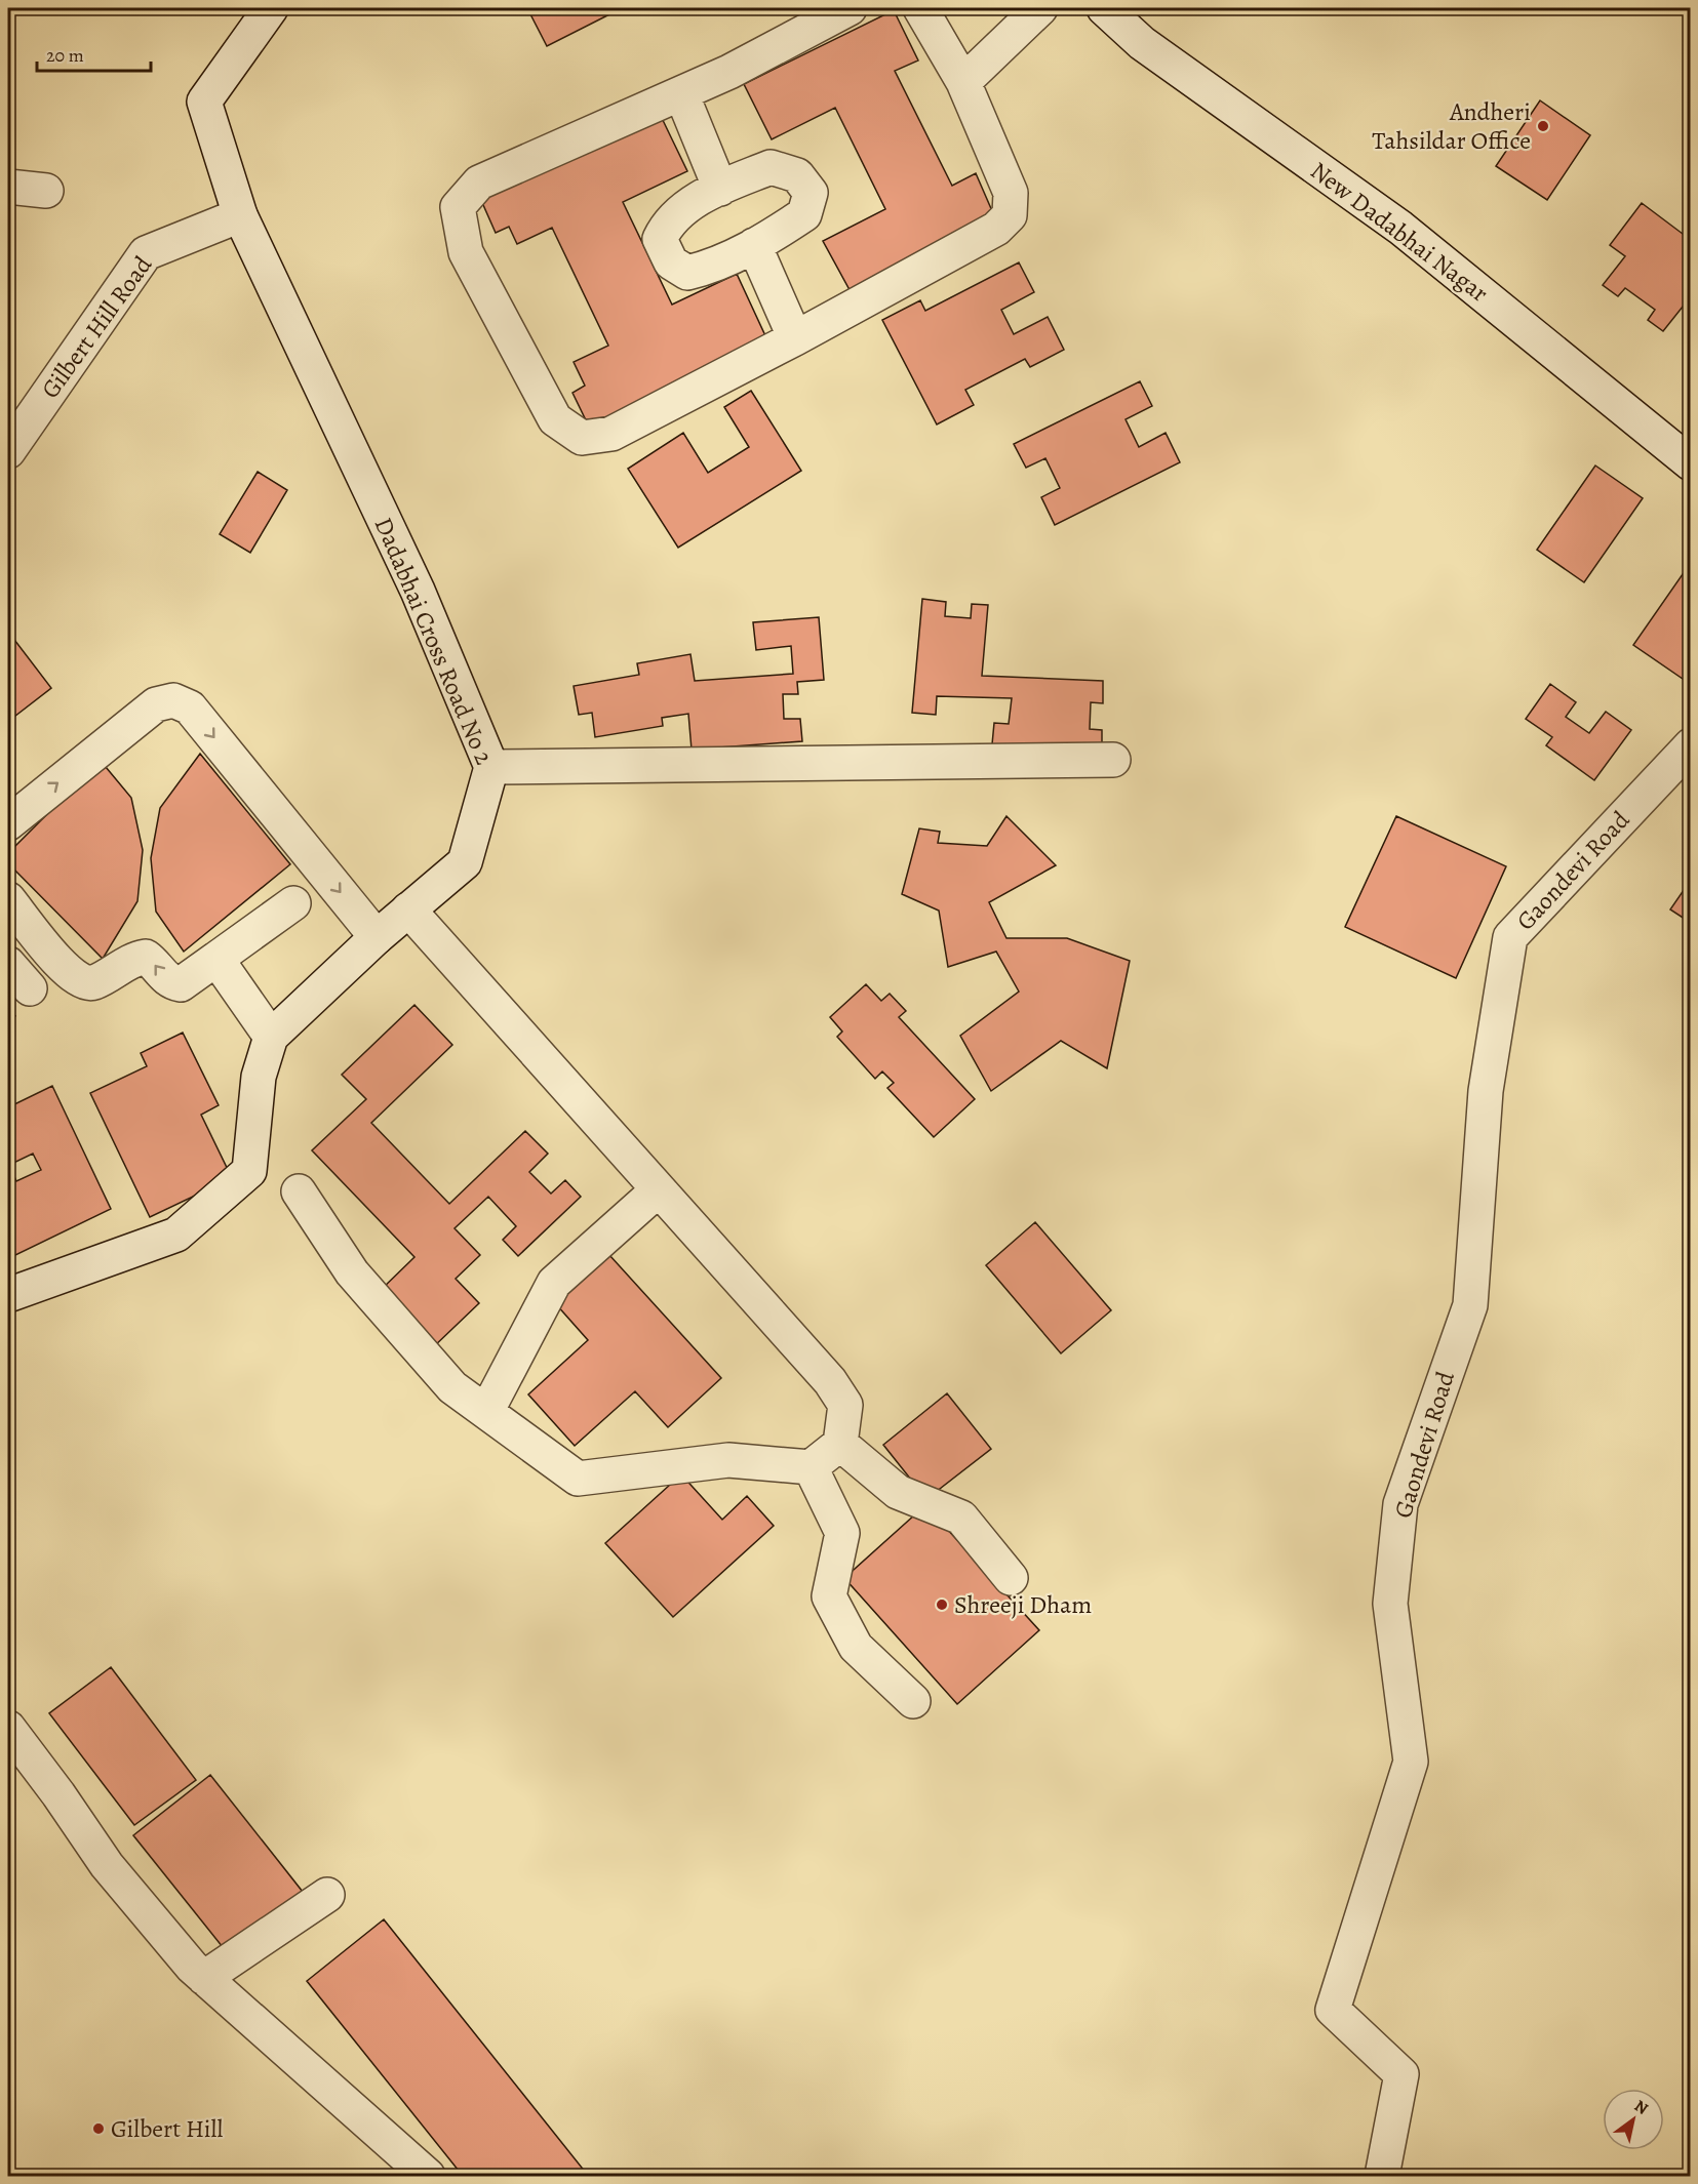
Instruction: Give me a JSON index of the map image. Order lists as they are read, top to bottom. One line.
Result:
{"streets":{"street":["New Dadabhai Nagar","Gilbert Hill Road","Dadabhai Cross Road No 2","Gaondevi Road"]},"crossings":[["Gilbert Hill Road","Dadabhai Cross Road No 2"]],"places":["Andheri Tahsildar Office","Shreeji Dham","Gilbert Hill"],"scale_bar":"20 m","north":"top right"}
